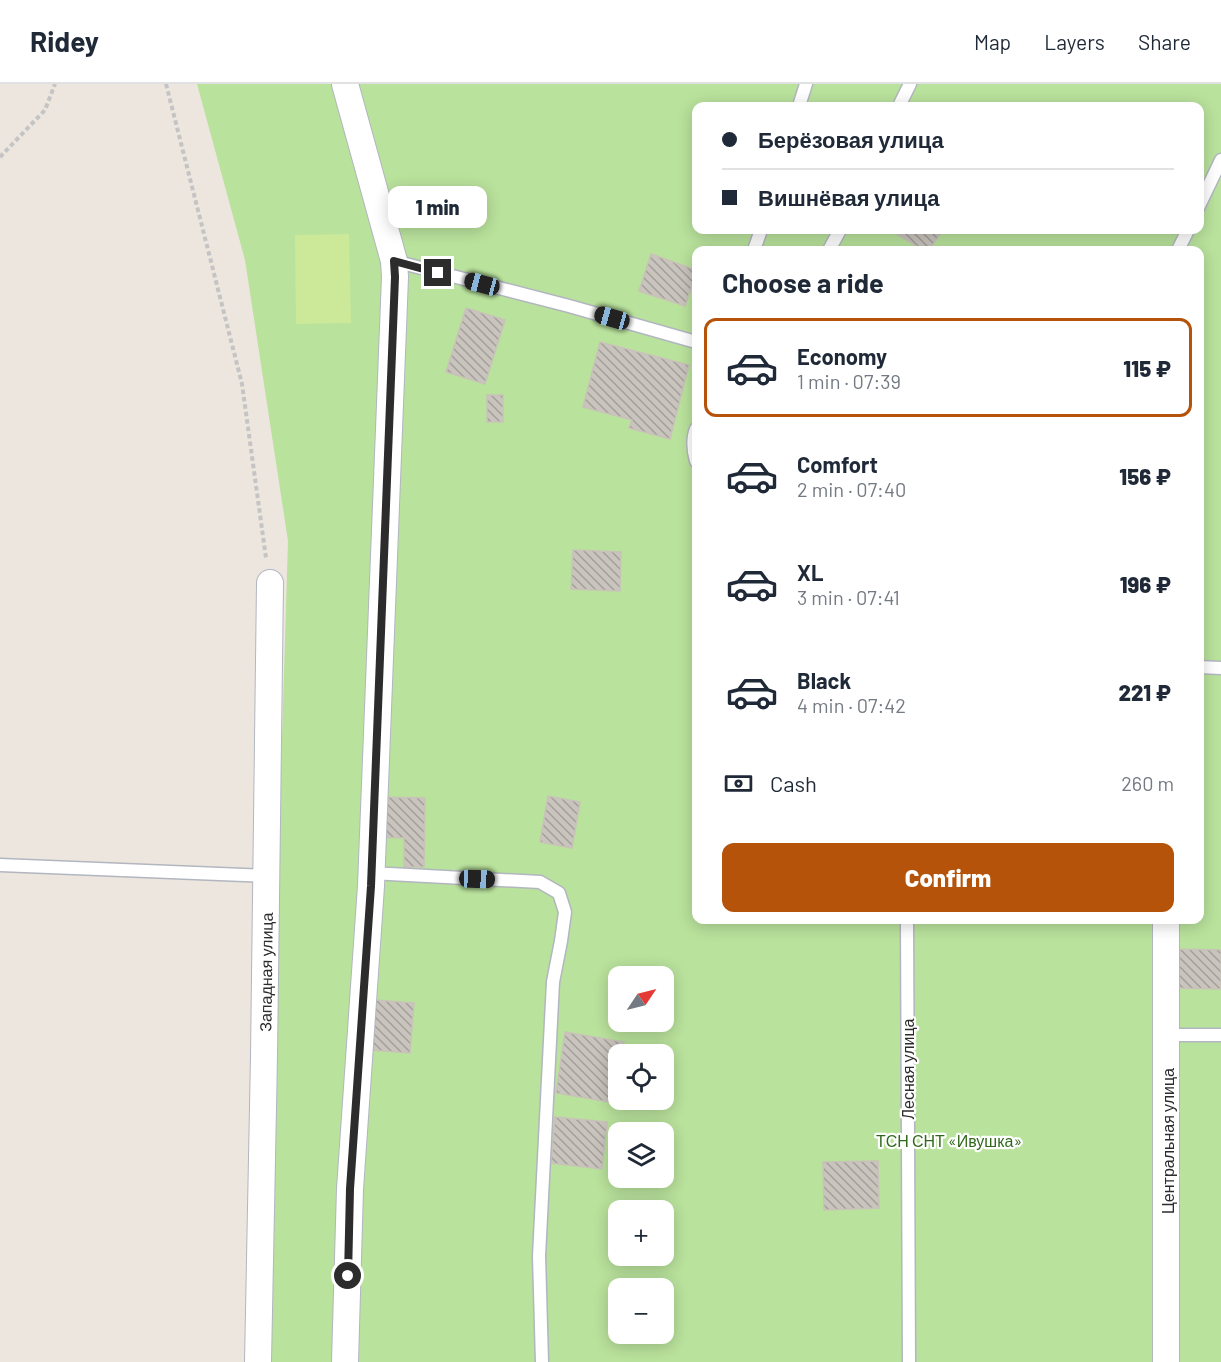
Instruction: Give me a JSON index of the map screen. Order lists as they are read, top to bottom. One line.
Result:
{"streets":{"street":["Западная улица","Центральная улица"],"lane":["Лесная улица"]},"parks":["ТСН СНТ «Ивушка»"],"north":"top right","page":{"header":"Ridey","nav":["Map","Layers","Share"],"banner":["Берёзовая улица","Вишнёвая улица"],"bubble":"1 min","heading":"Choose a ride","list":[{"name":"Economy","note":"1 min · 07:39","value":"115 ₽"},{"name":"Comfort","note":"2 min · 07:40","value":"156 ₽"},{"name":"XL","note":"3 min · 07:41","value":"196 ₽"},{"name":"Black","note":"4 min · 07:42","value":"221 ₽"}],"pay":["Cash","260 m"],"buttons":"Confirm","map_buttons":["+","−"]}}
